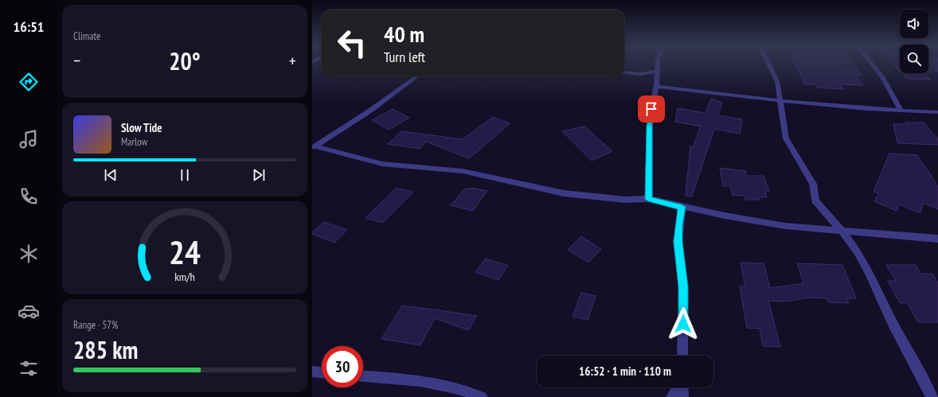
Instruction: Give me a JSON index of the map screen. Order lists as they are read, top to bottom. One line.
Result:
{"page":{"tabs":"16:51","tile":["Climate",["Range · 57%","285 km"]],"turn":["40 m","Turn left"],"heat":["−","20°","+"],"song":["Slow Tide","Marlow"],"limit":"30","trip":"16:52 · 1 min · 110 m","gauge":["24","km/h"]}}
